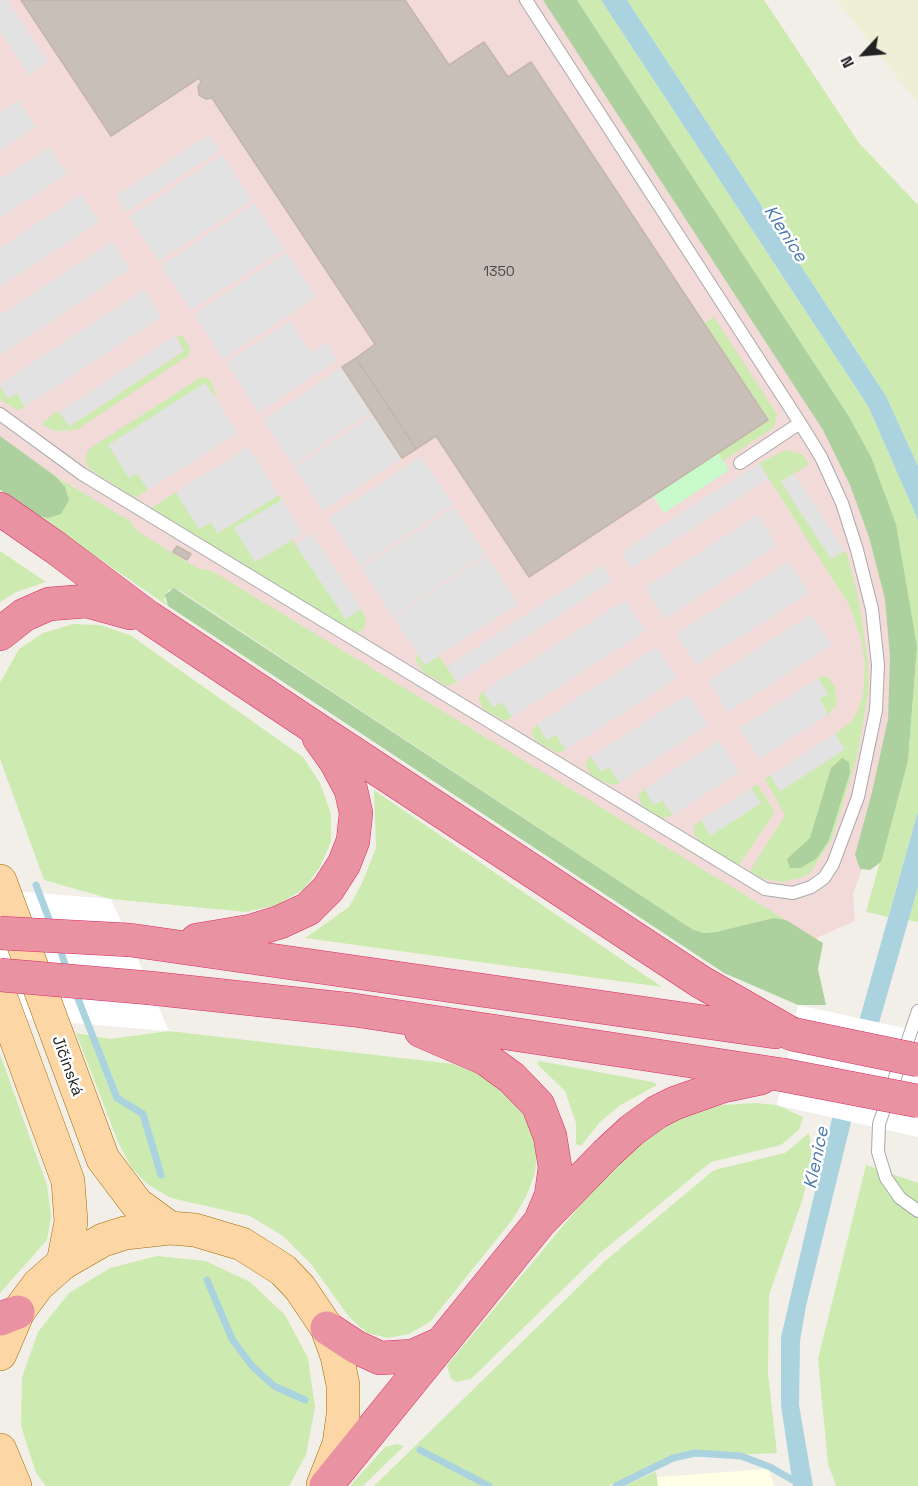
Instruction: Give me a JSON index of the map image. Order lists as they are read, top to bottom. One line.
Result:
{"streets":{"main road":["Jičínská"]},"water":["Klenice"],"house_numbers":["1350"],"north":"bottom left"}
